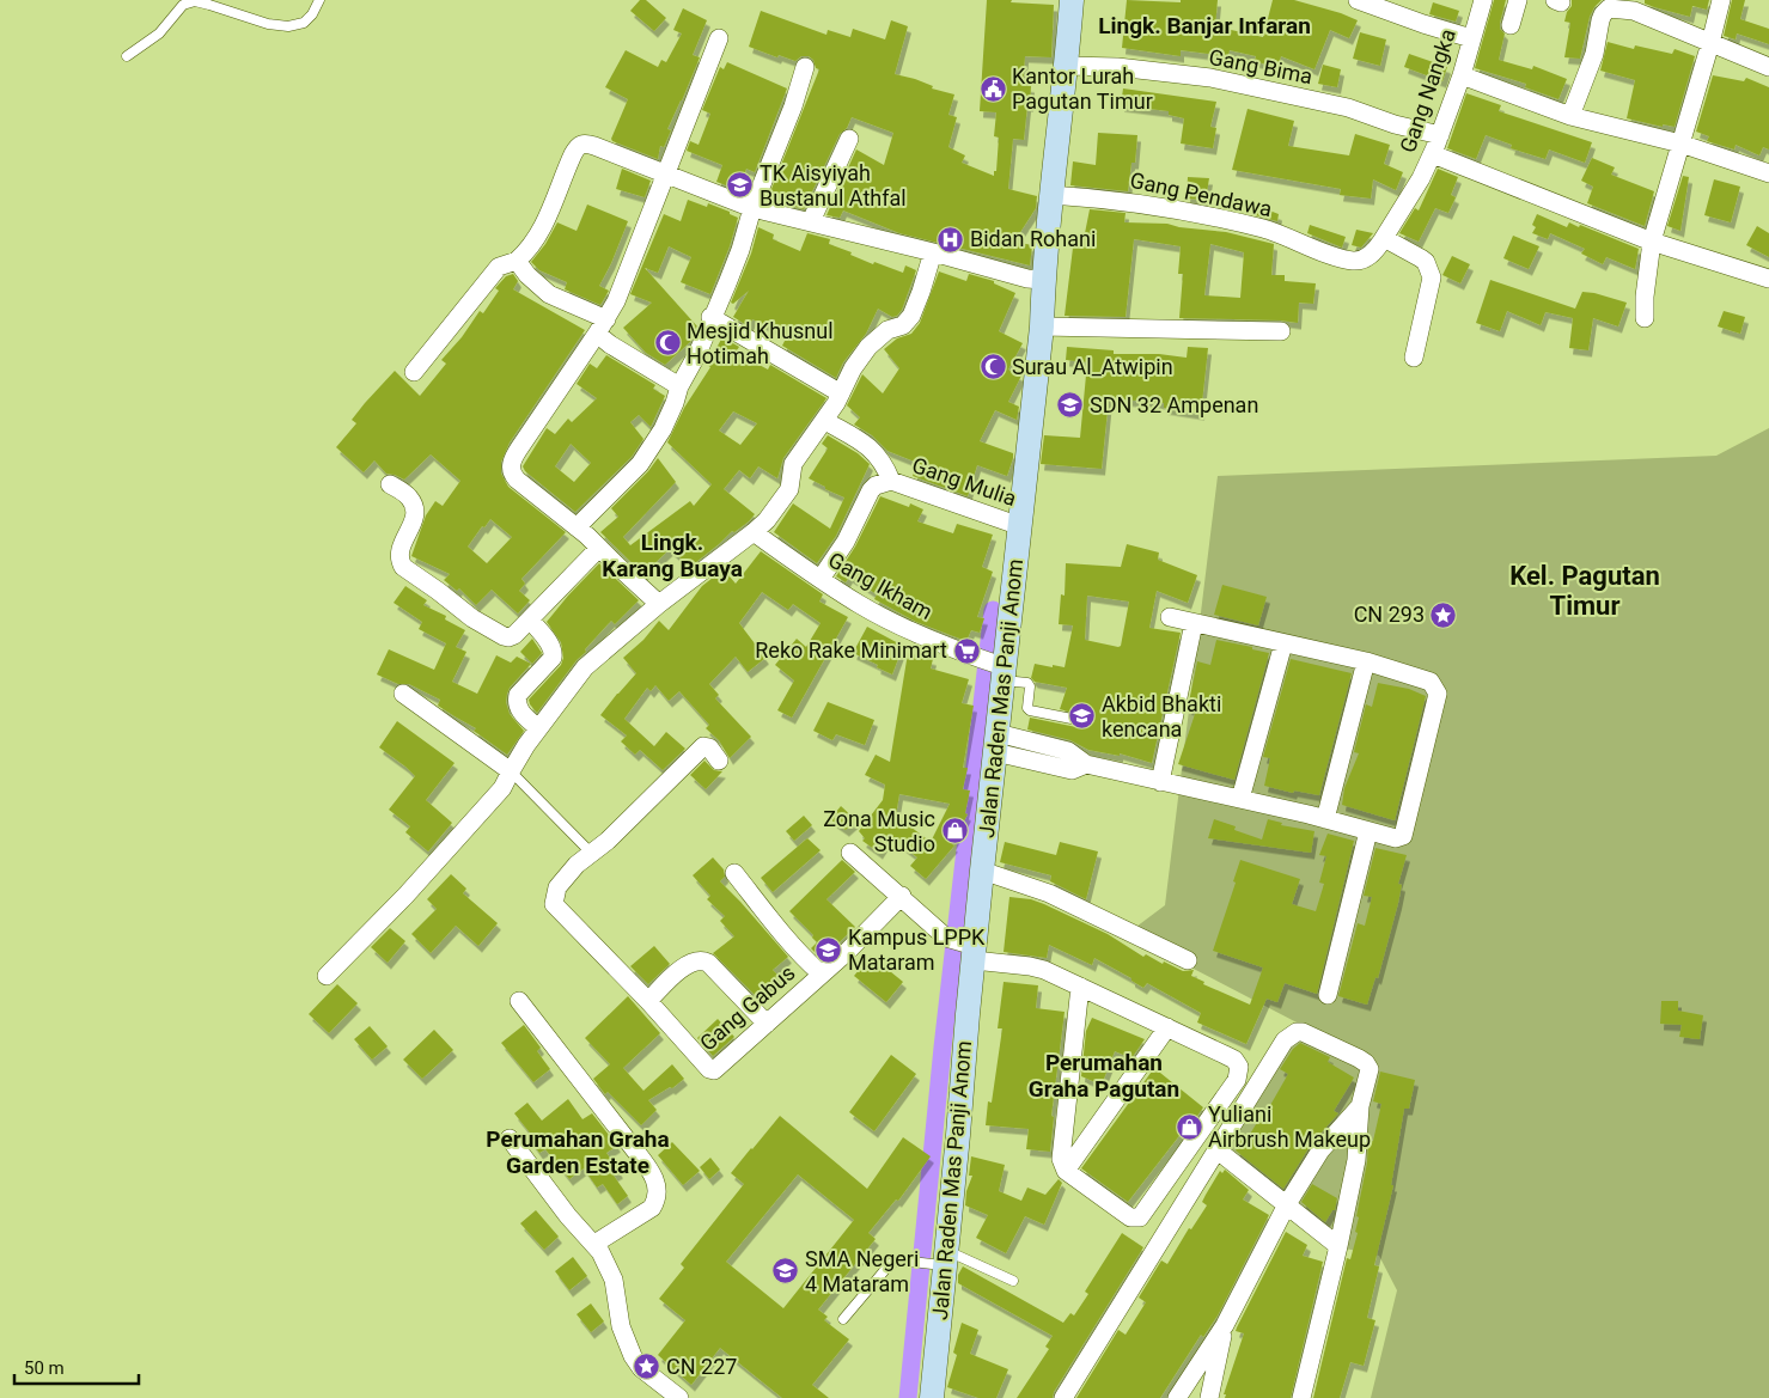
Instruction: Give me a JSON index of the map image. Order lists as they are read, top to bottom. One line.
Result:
{"streets":{"street":["Gang Bima","Gang Nangka","Gang Pendawa","Gang Mulia","Gang Ikham","Jalan Raden Mas Panji Anom","Gang Gabus"]},"crossings":[["Gang Bima","Gang Nangka"],["Gang Bima","Jalan Raden Mas Panji Anom"],["Gang Nangka","Gang Pendawa"],["Gang Pendawa","Jalan Raden Mas Panji Anom"],["Gang Mulia","Jalan Raden Mas Panji Anom"],["Gang Ikham","Jalan Raden Mas Panji Anom"]],"districts":["Lingk. Banjar Infaran","Lingk. Karang Buaya","Kel. Pagutan Timur","Perumahan Graha Pagutan","Perumahan Graha Garden Estate"],"places":{"public building":["Kantor Lurah Pagutan Timur"],"school or university":["TK Aisyiyah Bustanul Athfal","SDN 32 Ampenan","Akbid Bhakti kencana","Kampus LPPK Mataram","SMA Negeri 4 Mataram"],"hospital":["Bidan Rohani"],"mosque":["Mesjid Khusnul Hotimah","Surau Al_Atwipin"],"place":["CN 293","CN 227"],"supermarket":["Reko Rake Minimart"],"shop":["Zona Music Studio","Yuliani Airbrush Makeup"]},"scale_bar":"50 m"}
